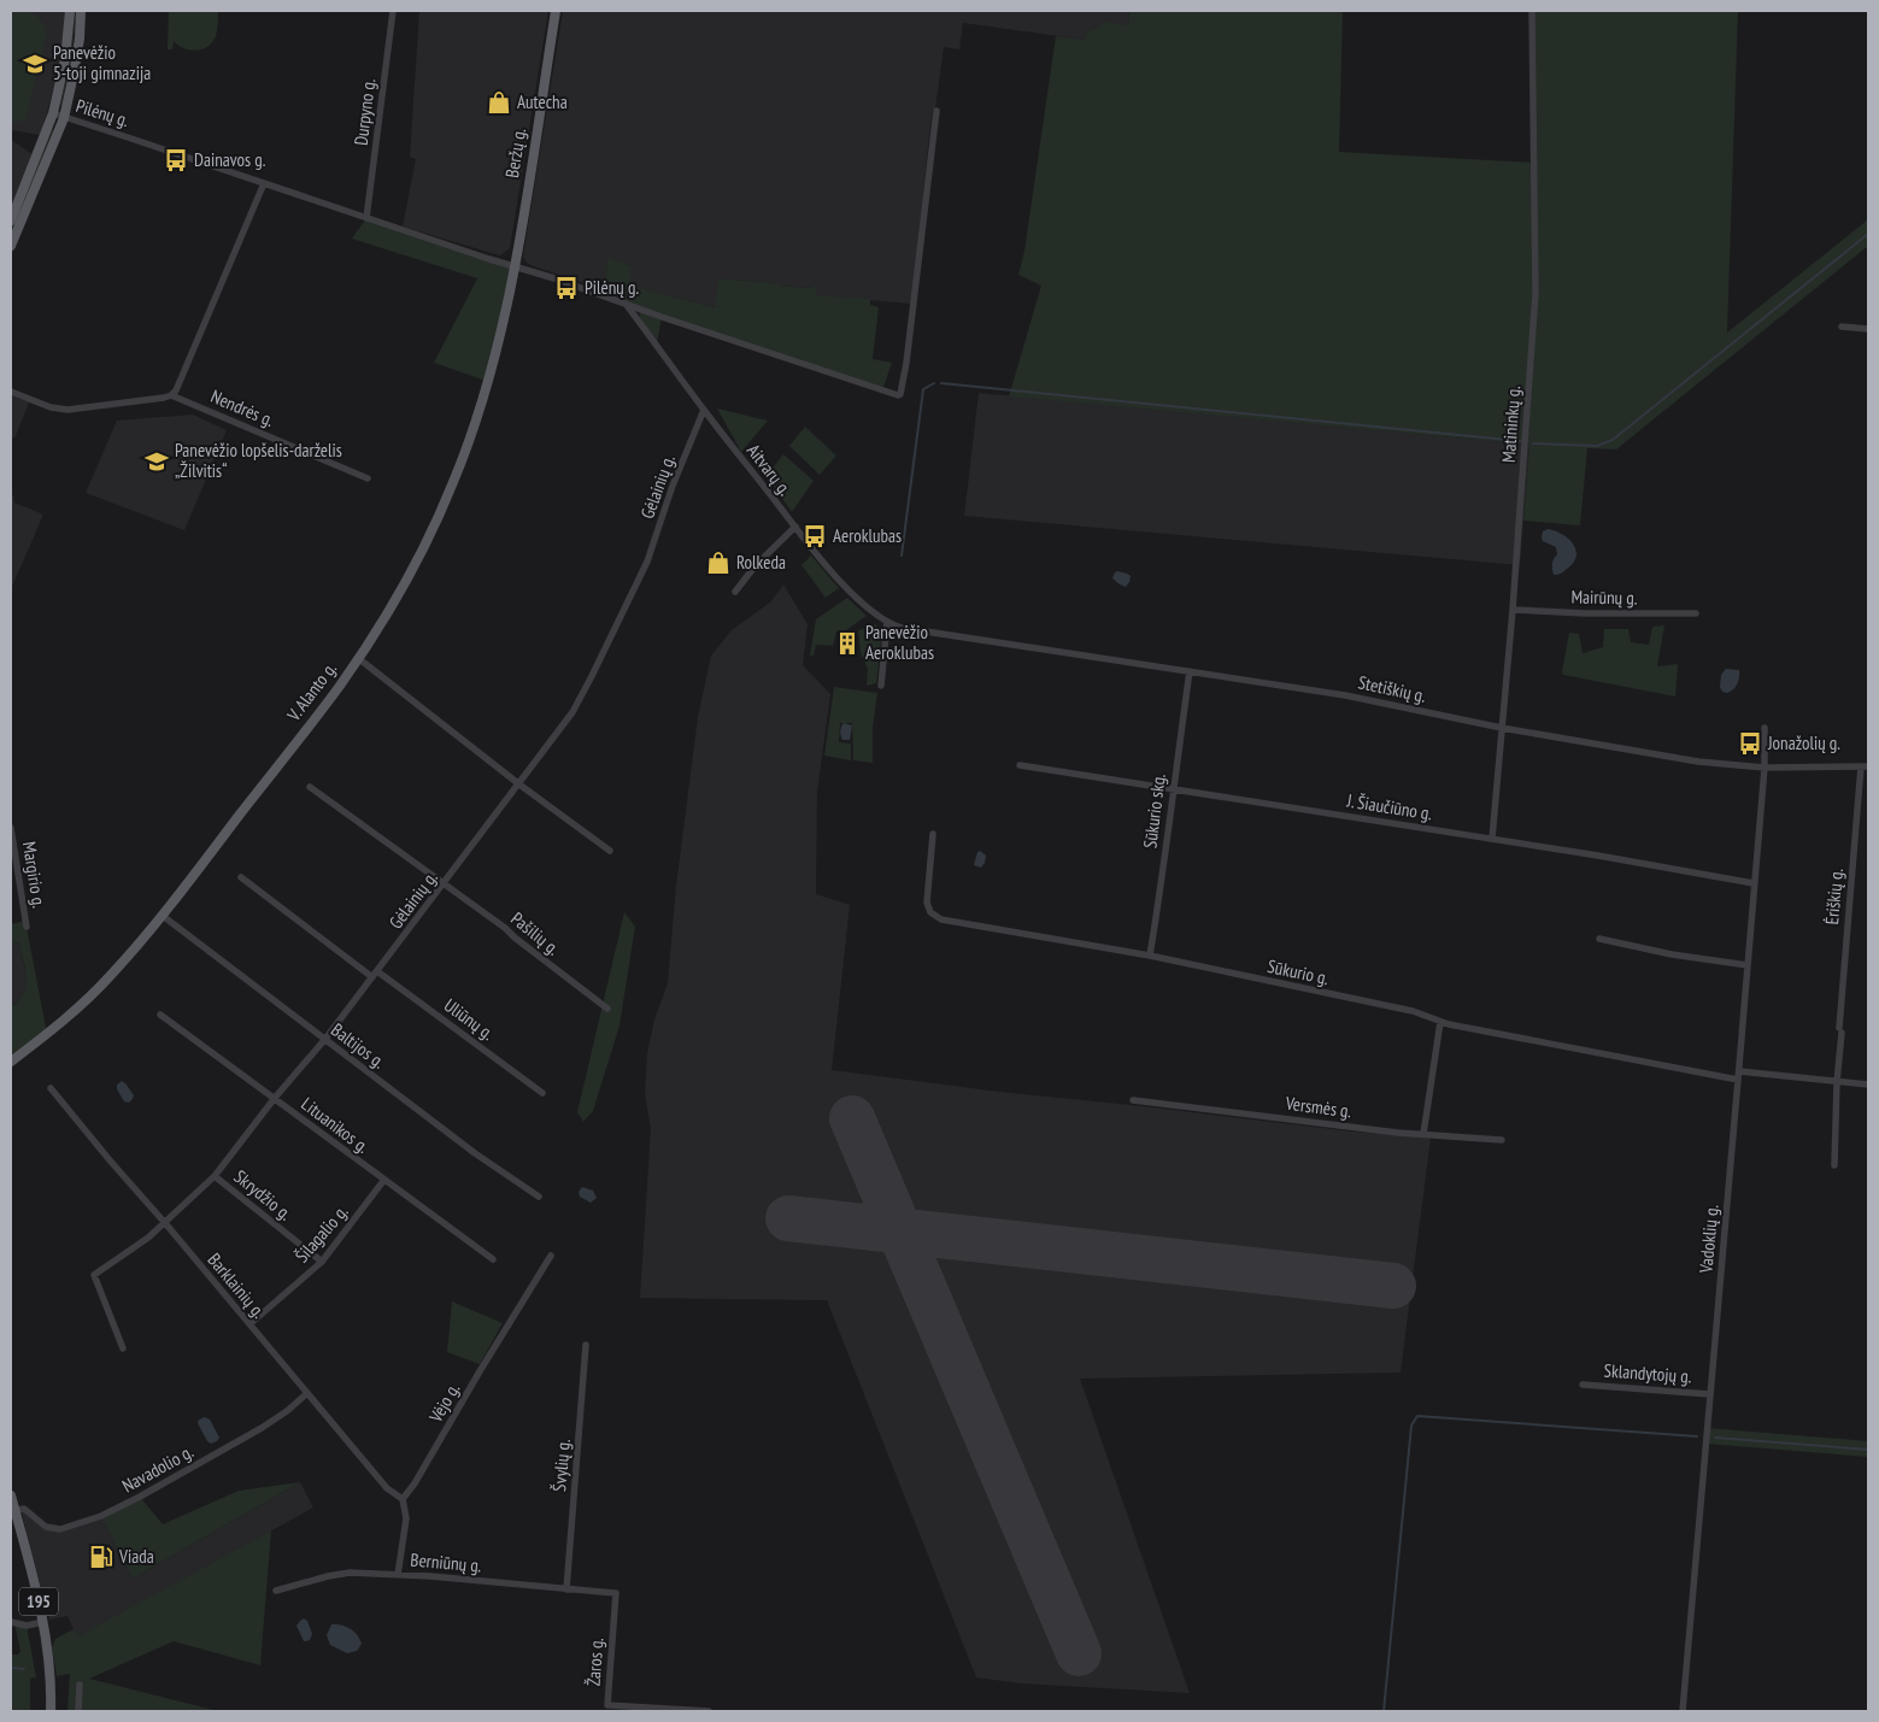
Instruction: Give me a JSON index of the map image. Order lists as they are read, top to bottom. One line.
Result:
{"streets":{"main road":["Beržų g.","V. Alanto g.","195"],"street":["Durpyno g.","Pilėnų g.","Nendrės g.","Matininkų g.","Aitvarų g.","Gėlainių g.","Mairūnų g.","Stetiškių g.","J. Šiaučiūno g.","Sūkurio skg.","Margirio g.","Ėriškių g.","Pašilių g.","Sūkurio g.","Uliūnų g.","Baltijos g.","Versmės g.","Lituanikos g.","Skrydžio g.","Šilagalio g.","Vadoklių g.","Barklainių g.","Sklandytojų g.","Vėjo g.","Švylių g.","Navadolio g.","Berniūnų g.","Žaros g."]},"crossings":[["Durpyno g.","Pilėnų g."],["Pilėnų g.","Beržų g."],["Pilėnų g.","Aitvarų g."],["Pilėnų g.","V. Alanto g."],["Beržų g.","V. Alanto g."],["Matininkų g.","Mairūnų g."],["Matininkų g.","Stetiškių g."],["Matininkų g.","J. Šiaučiūno g."],["Aitvarų g.","Gėlainių g."],["Aitvarų g.","Stetiškių g."],["Gėlainių g.","Pašilių g."],["Gėlainių g.","Uliūnų g."],["Gėlainių g.","Baltijos g."],["Gėlainių g.","Lituanikos g."],["Gėlainių g.","Skrydžio g."],["Gėlainių g.","Barklainių g."],["Stetiškių g.","Sūkurio skg."],["Stetiškių g.","Ėriškių g."],["Stetiškių g.","Vadoklių g."],["V. Alanto g.","Baltijos g."],["J. Šiaučiūno g.","Sūkurio skg."],["J. Šiaučiūno g.","Vadoklių g."],["Sūkurio skg.","Sūkurio g."],["Ėriškių g.","Sūkurio g."],["Sūkurio g.","Vadoklių g."],["Lituanikos g.","Šilagalio g."],["Skrydžio g.","Šilagalio g."],["Šilagalio g.","Barklainių g."],["Vadoklių g.","Sklandytojų g."],["Barklainių g.","Vėjo g."],["Barklainių g.","Navadolio g."],["Švylių g.","Berniūnų g."],["Navadolio g.","195"],["Berniūnų g.","Žaros g."]],"places":{"school or university":["Panevėžio 5-toji gimnazija","Panevėžio lopšelis-darželis „Žilvitis“"],"shop":["Autecha","Rolkeda"],"bus stop":["Dainavos g.","Pilėnų g.","Aeroklubas","Jonažolių g."],"building":["Panevėžio Aeroklubas"],"fuel station":["Viada"]}}
